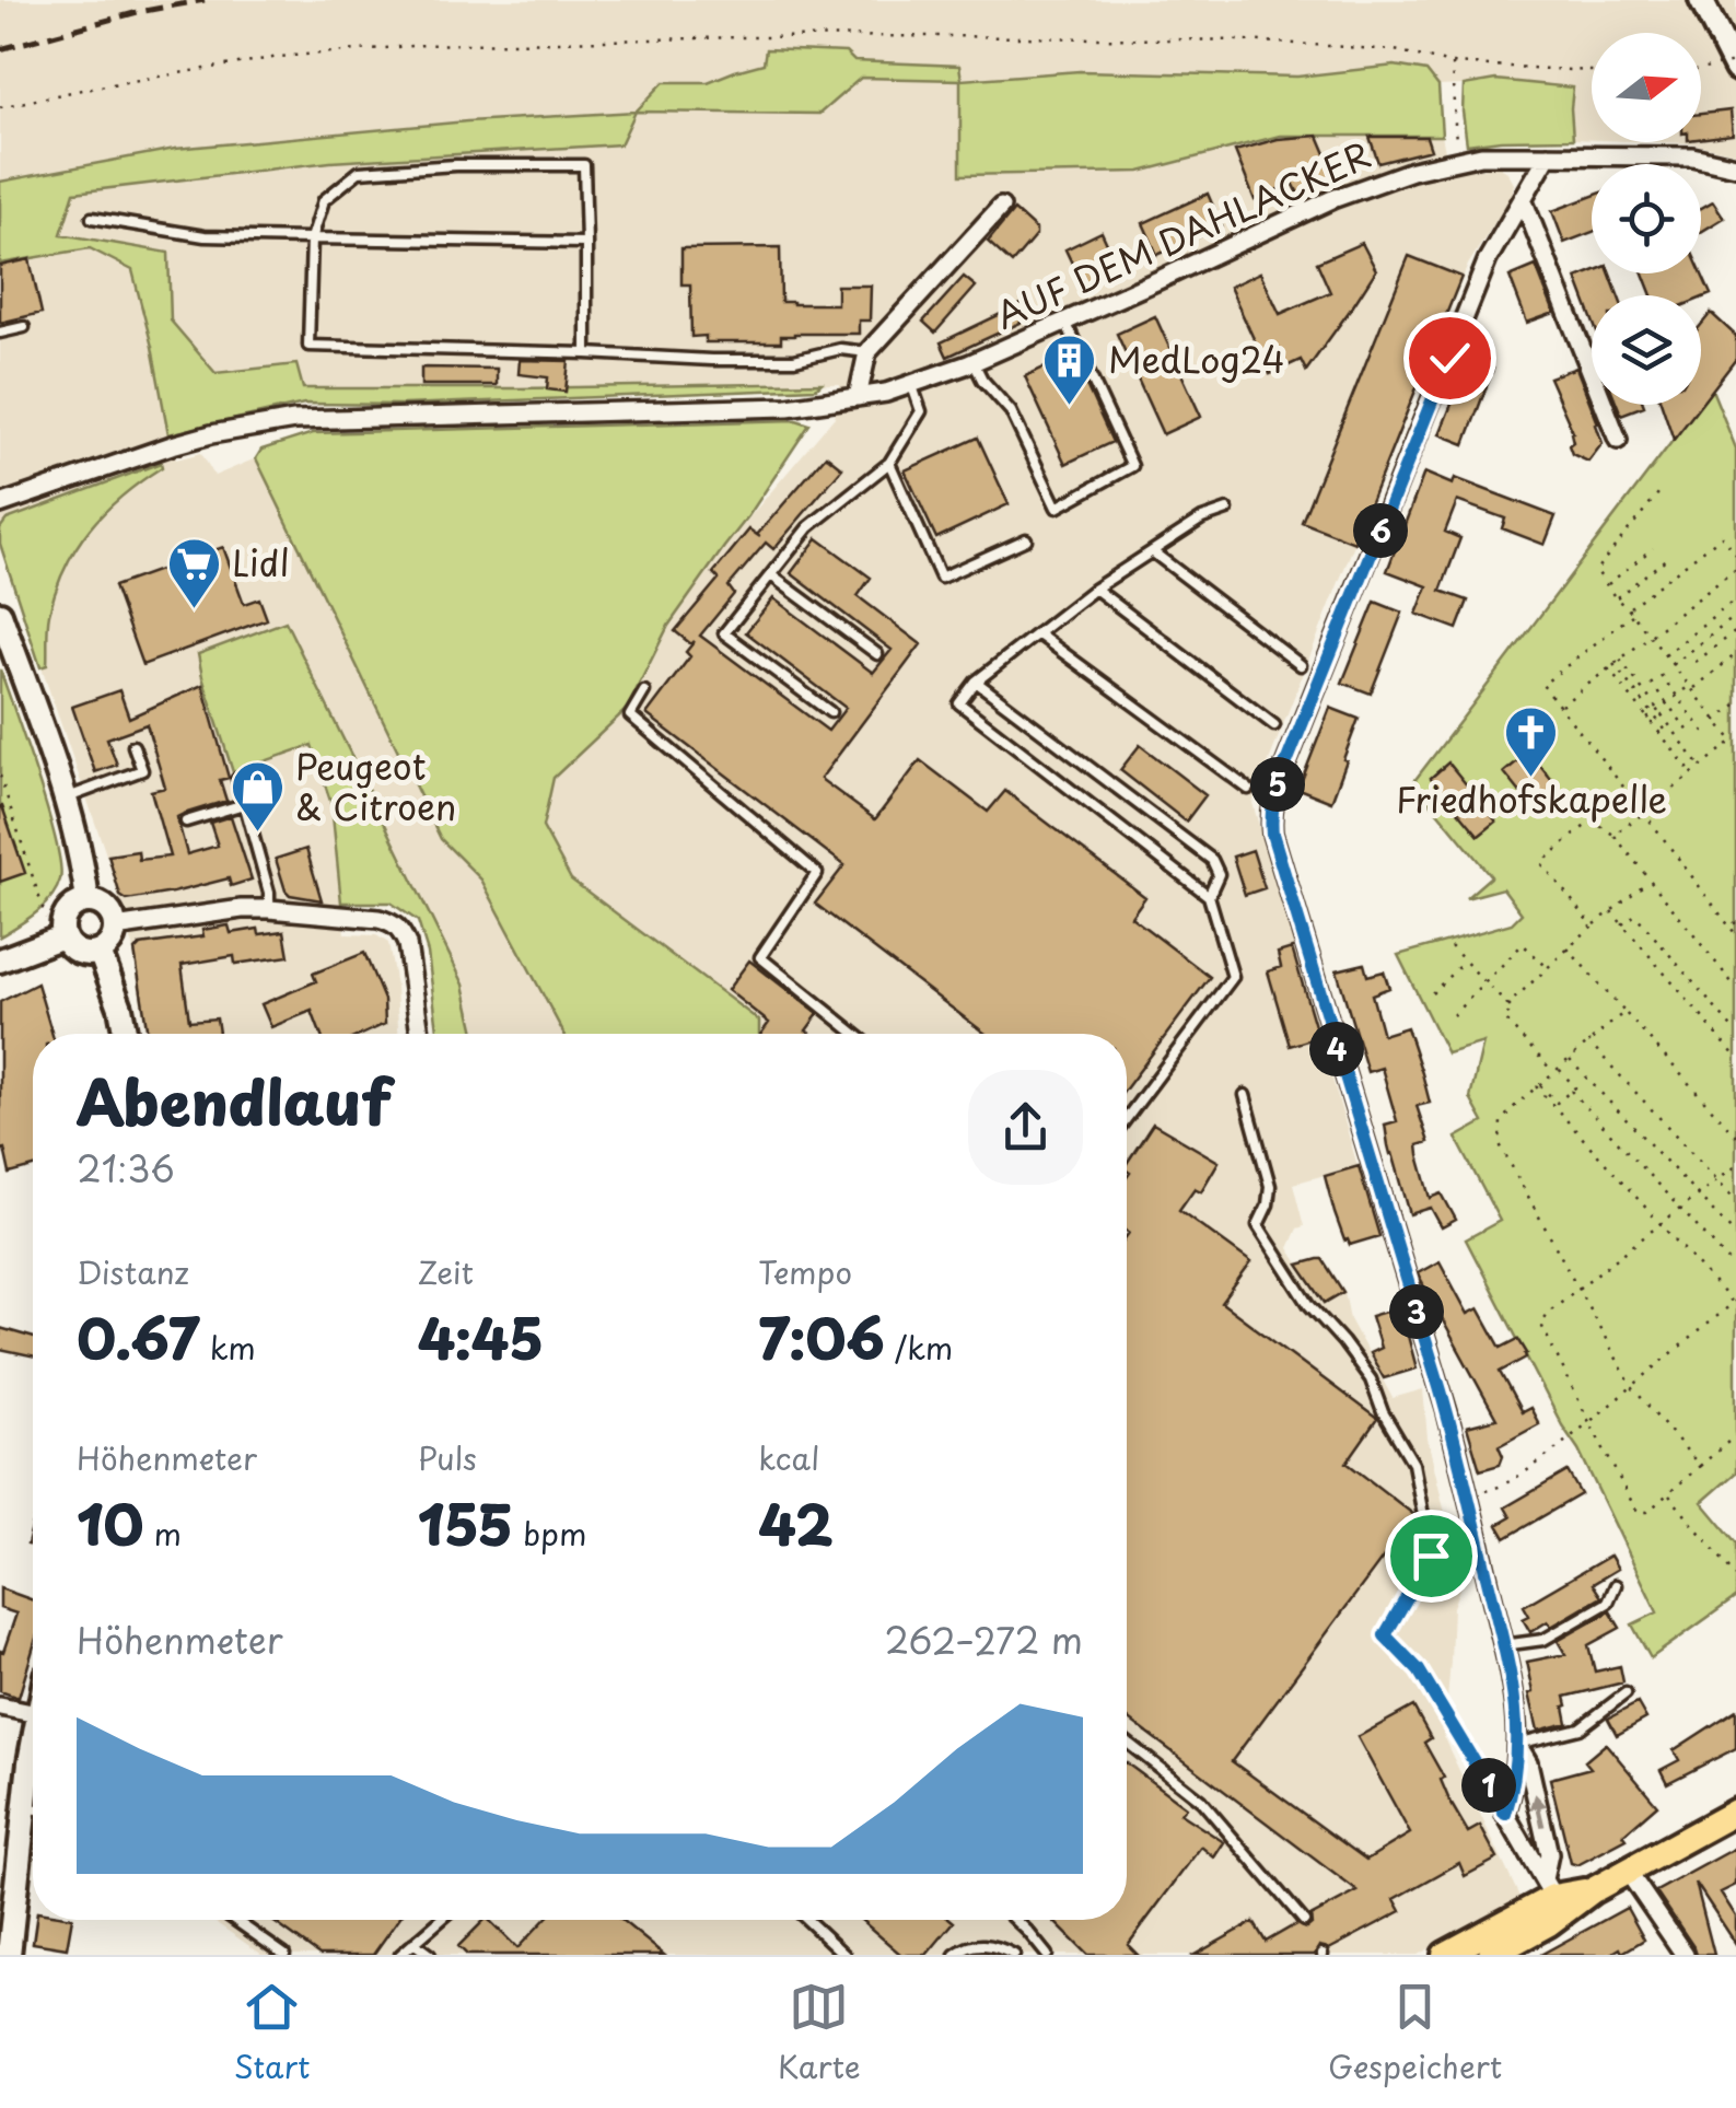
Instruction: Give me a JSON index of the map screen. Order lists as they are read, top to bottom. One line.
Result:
{"streets":{"street":["AUF DEM DAHLACKER"]},"places":{"building":["MedLog24"],"supermarket":["Lidl"],"church":["Friedhofskapelle"],"shop":["Peugeot & Citroen"]},"north":"right","page":{"pins":["6","5","4","3","1"],"heading":["Abendlauf","21:36"],"stats":[["Distanz","0.67 km"],["Zeit","4:45"],["Tempo","7:06 /km"],["Höhenmeter","10 m"],["Puls","155 bpm"],["kcal","42"]],"chart":["Höhenmeter","262–272 m"],"tabs":["Start","Karte","Gespeichert"]}}
